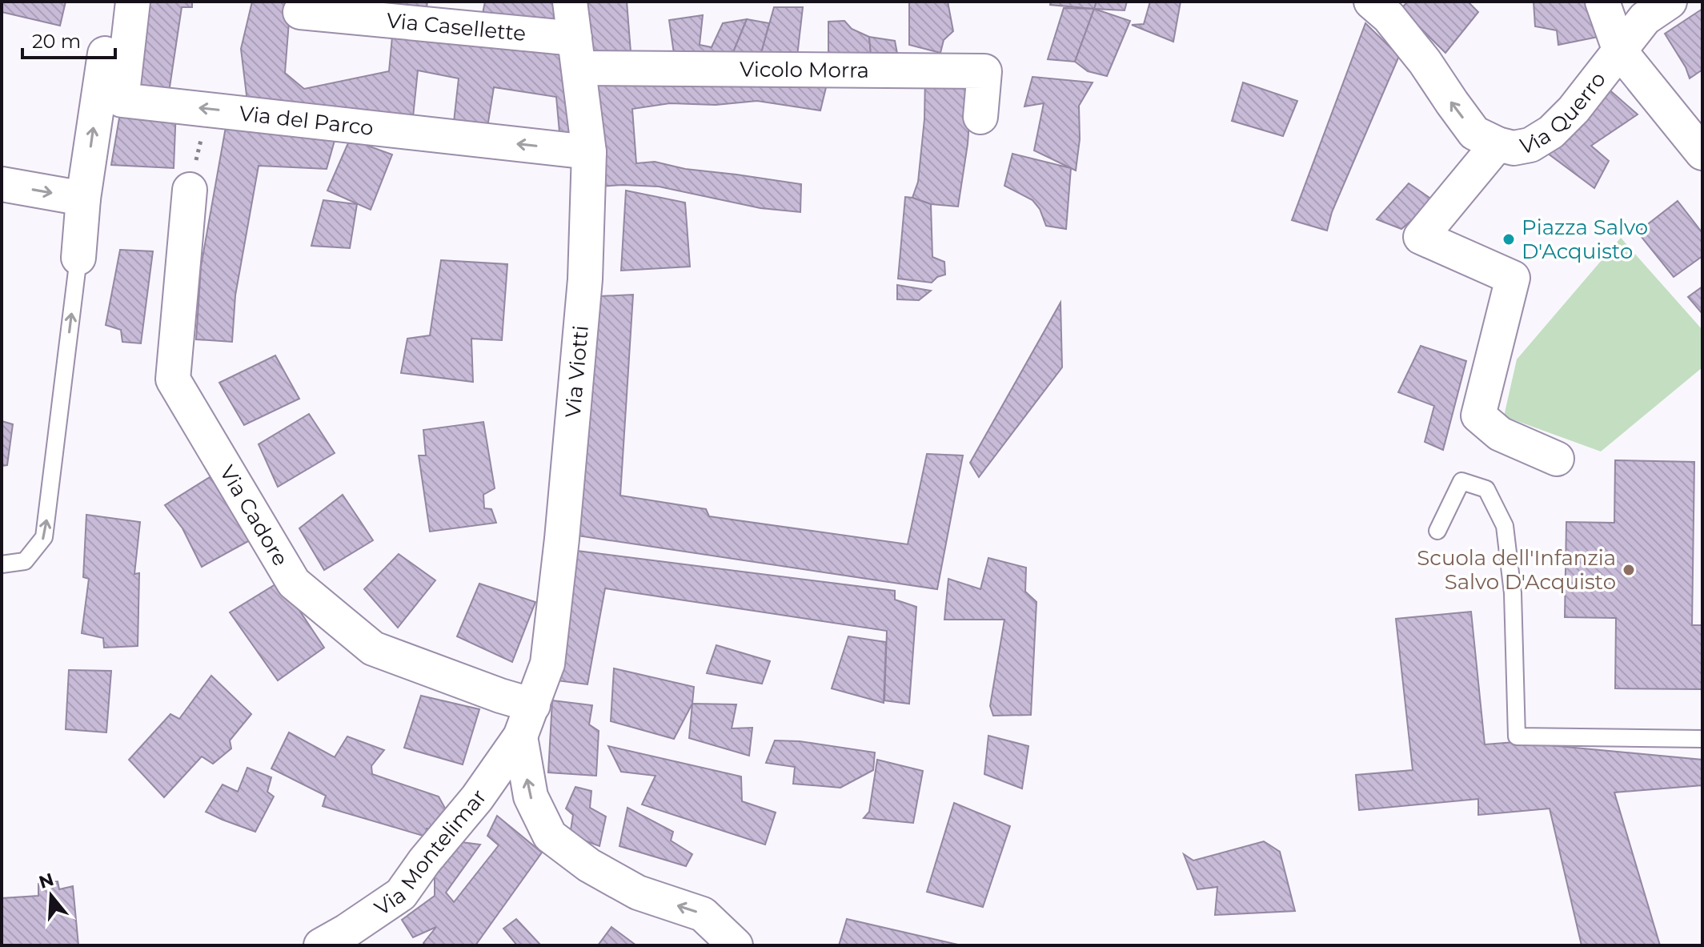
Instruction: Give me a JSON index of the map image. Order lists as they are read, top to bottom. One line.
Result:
{"streets":{"street":["Via Casellette","Vicolo Morra","Via Querro","Via del Parco","Via Viotti","Via Cadore","Via Montelimar"]},"crossings":[["Via Casellette","Vicolo Morra"],["Via Casellette","Via Viotti"],["Vicolo Morra","Via Viotti"],["Via del Parco","Via Viotti"],["Via Viotti","Via Cadore"],["Via Viotti","Via Montelimar"]],"one_way":["Via Querro","Via del Parco"],"places":["Piazza Salvo D'Acquisto","Scuola dell'Infanzia Salvo D'Acquisto"],"scale_bar":"20 m","north":"top"}
